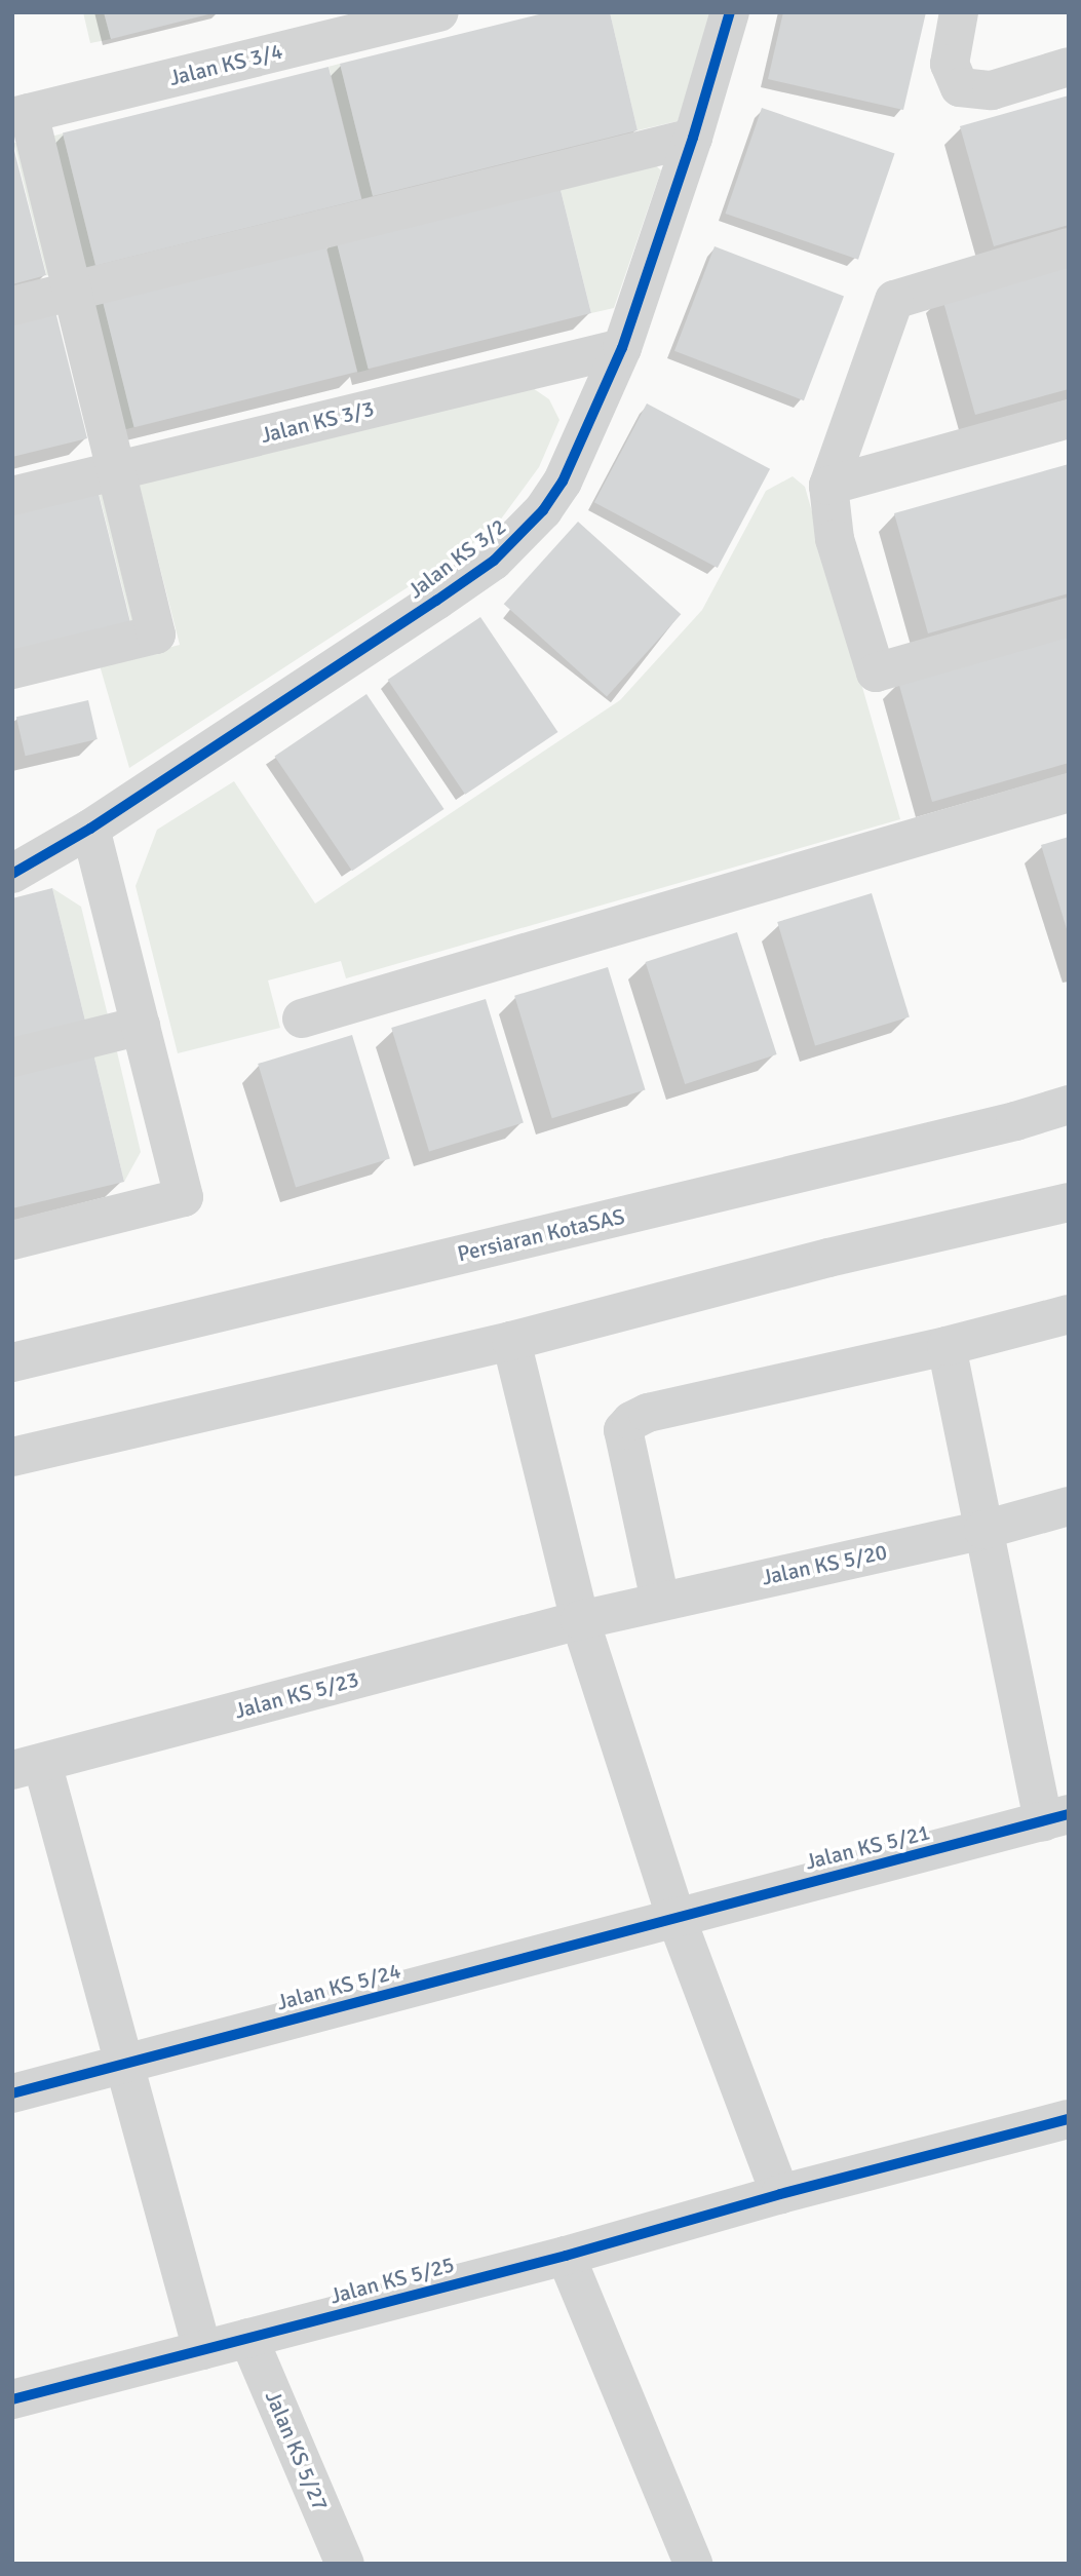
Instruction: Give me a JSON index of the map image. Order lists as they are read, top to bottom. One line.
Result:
{"streets":{"street":["Jalan KS 3/4","Jalan KS 3/3","Jalan KS 3/2","Persiaran KotaSAS","Jalan KS 5/20","Jalan KS 5/23","Jalan KS 5/21","Jalan KS 5/24","Jalan KS 5/25","Jalan KS 5/27"]},"crossings":[["Jalan KS 3/3","Jalan KS 3/2"],["Jalan KS 5/20","Jalan KS 5/23"],["Jalan KS 5/21","Jalan KS 5/24"],["Jalan KS 5/25","Jalan KS 5/27"]]}
